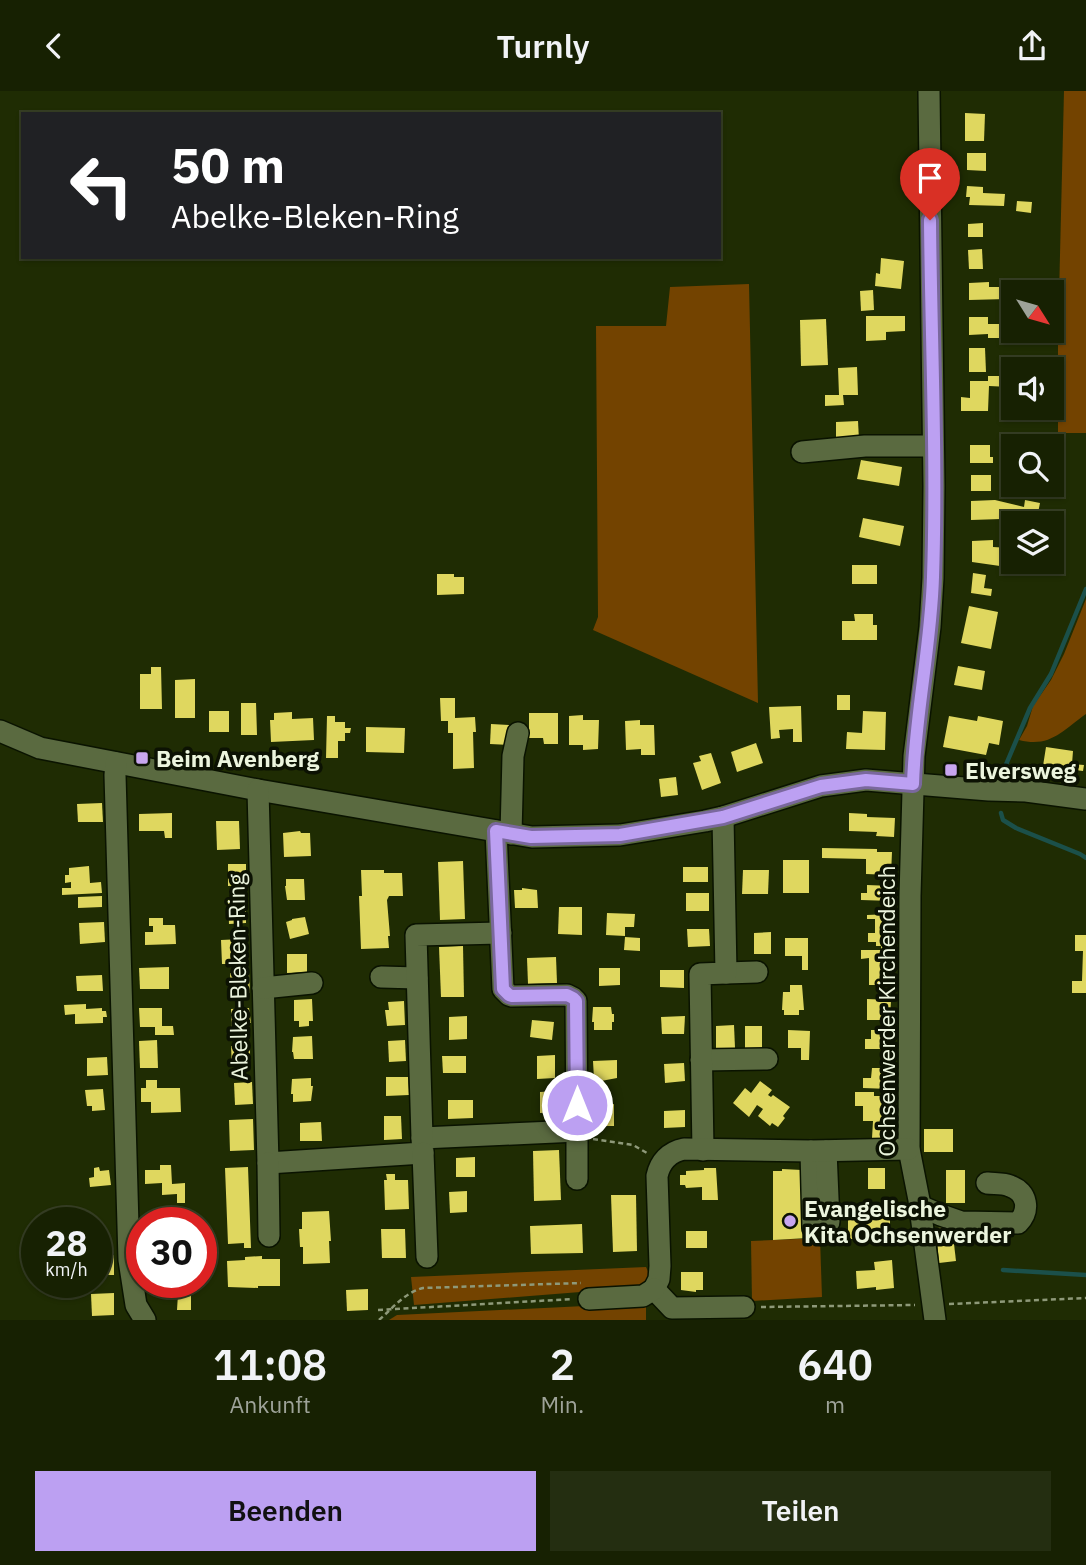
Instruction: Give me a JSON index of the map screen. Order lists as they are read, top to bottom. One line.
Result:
{"streets":{"street":["Abelke-Bleken-Ring","Ochsenwerder Kirchendeich"]},"places":{"transit":["Beim Avenberg","Elversweg"],"other":["Evangelische Kita Ochsenwerder"]},"north":"bottom right","page":{"header":"Turnly","turn":["50 m","Abelke-Bleken-Ring"],"speed":"28 km/h","limit":"30","eta":["11:08","Ankunft","2","Min.","640","m"],"buttons":["Beenden","Teilen"]}}
